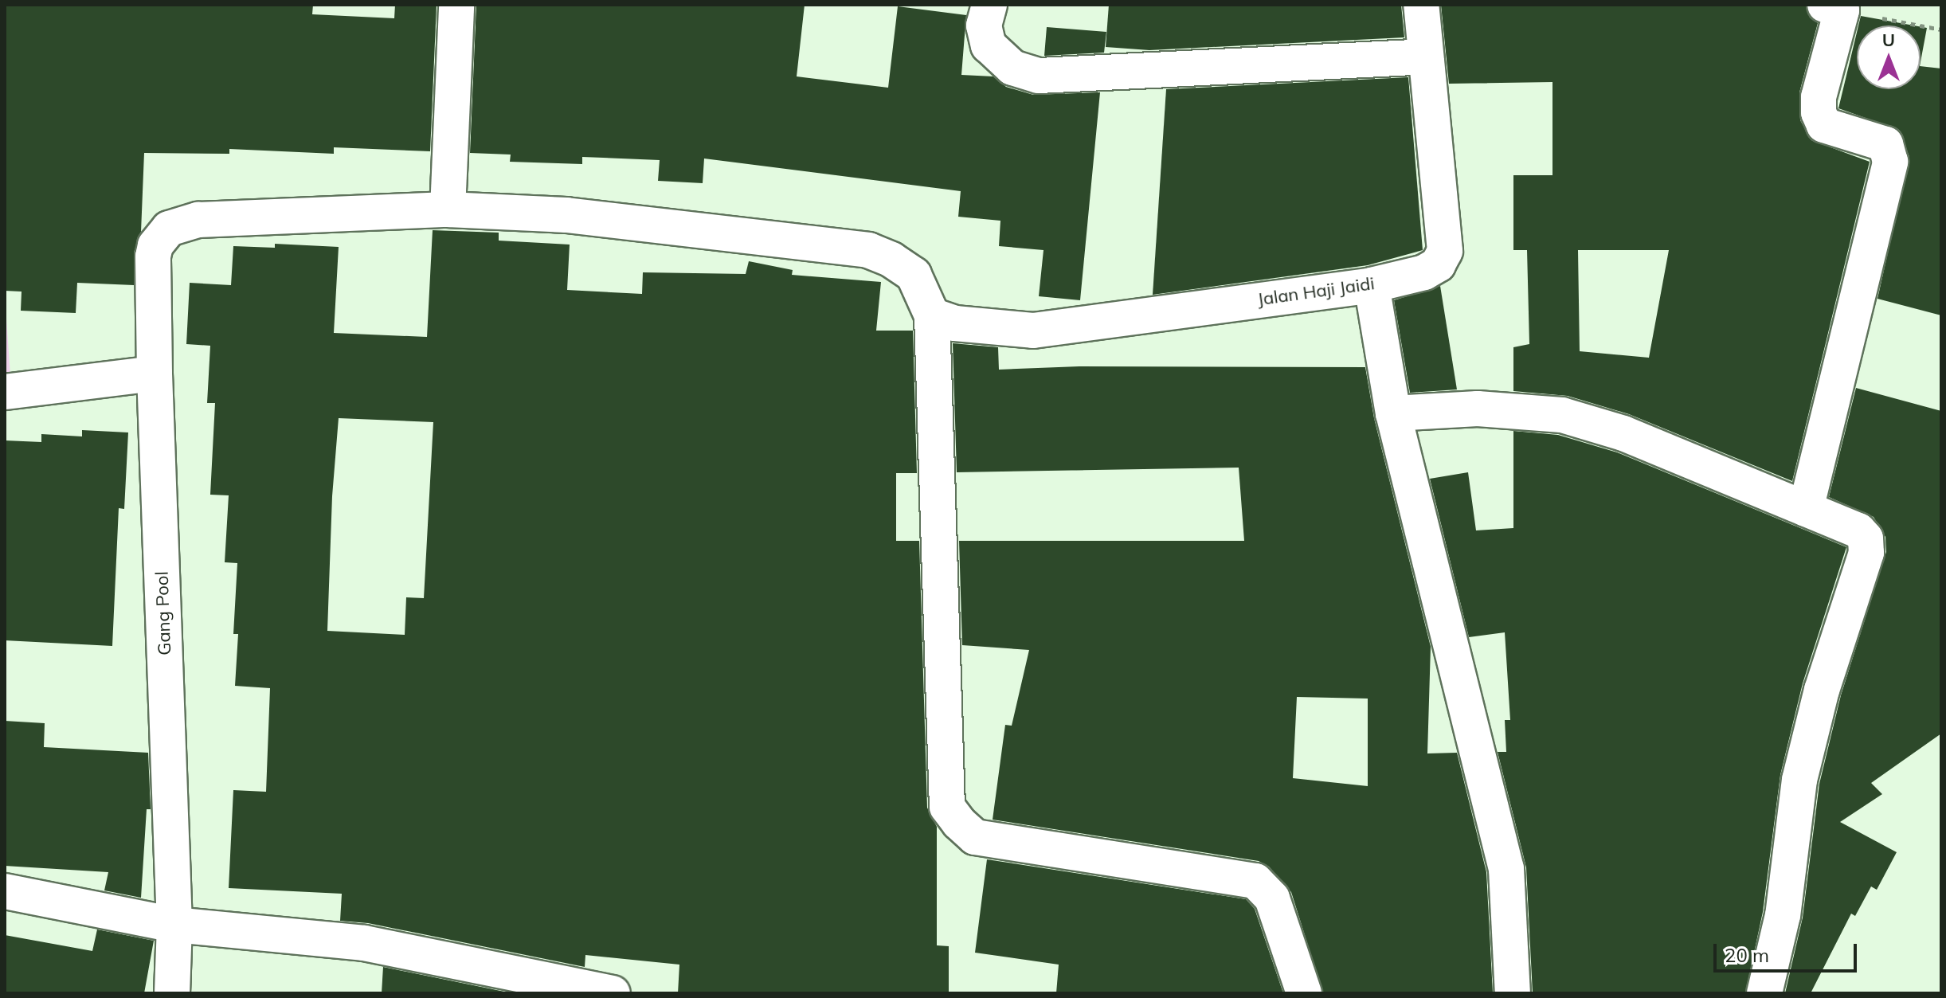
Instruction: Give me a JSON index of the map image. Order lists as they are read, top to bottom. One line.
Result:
{"streets":{"street":["Jalan Haji Jaidi","Gang Pool"]},"scale_bar":"20 m","north":"top"}
